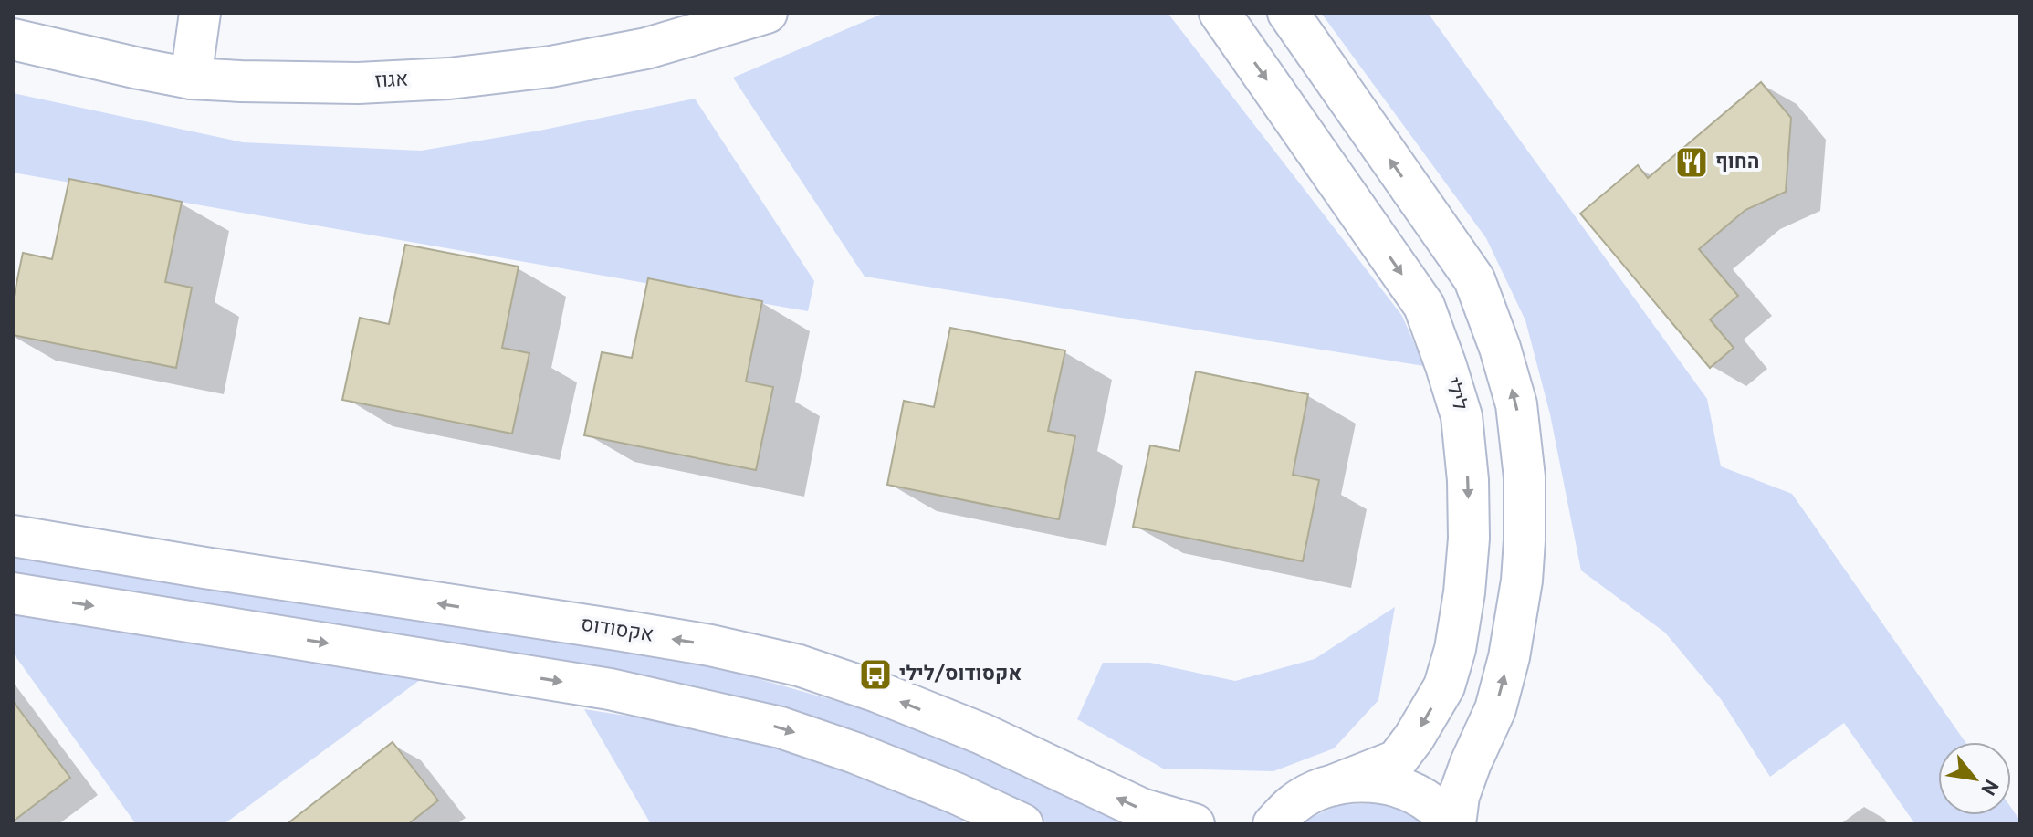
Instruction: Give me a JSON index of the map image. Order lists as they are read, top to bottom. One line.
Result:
{"streets":{"street":["אגוז","לילי","אקסודוס"]},"places":{"restaurant":["החוף"],"bus stop":["אקסודוס/לילי"]},"north":"bottom right"}
